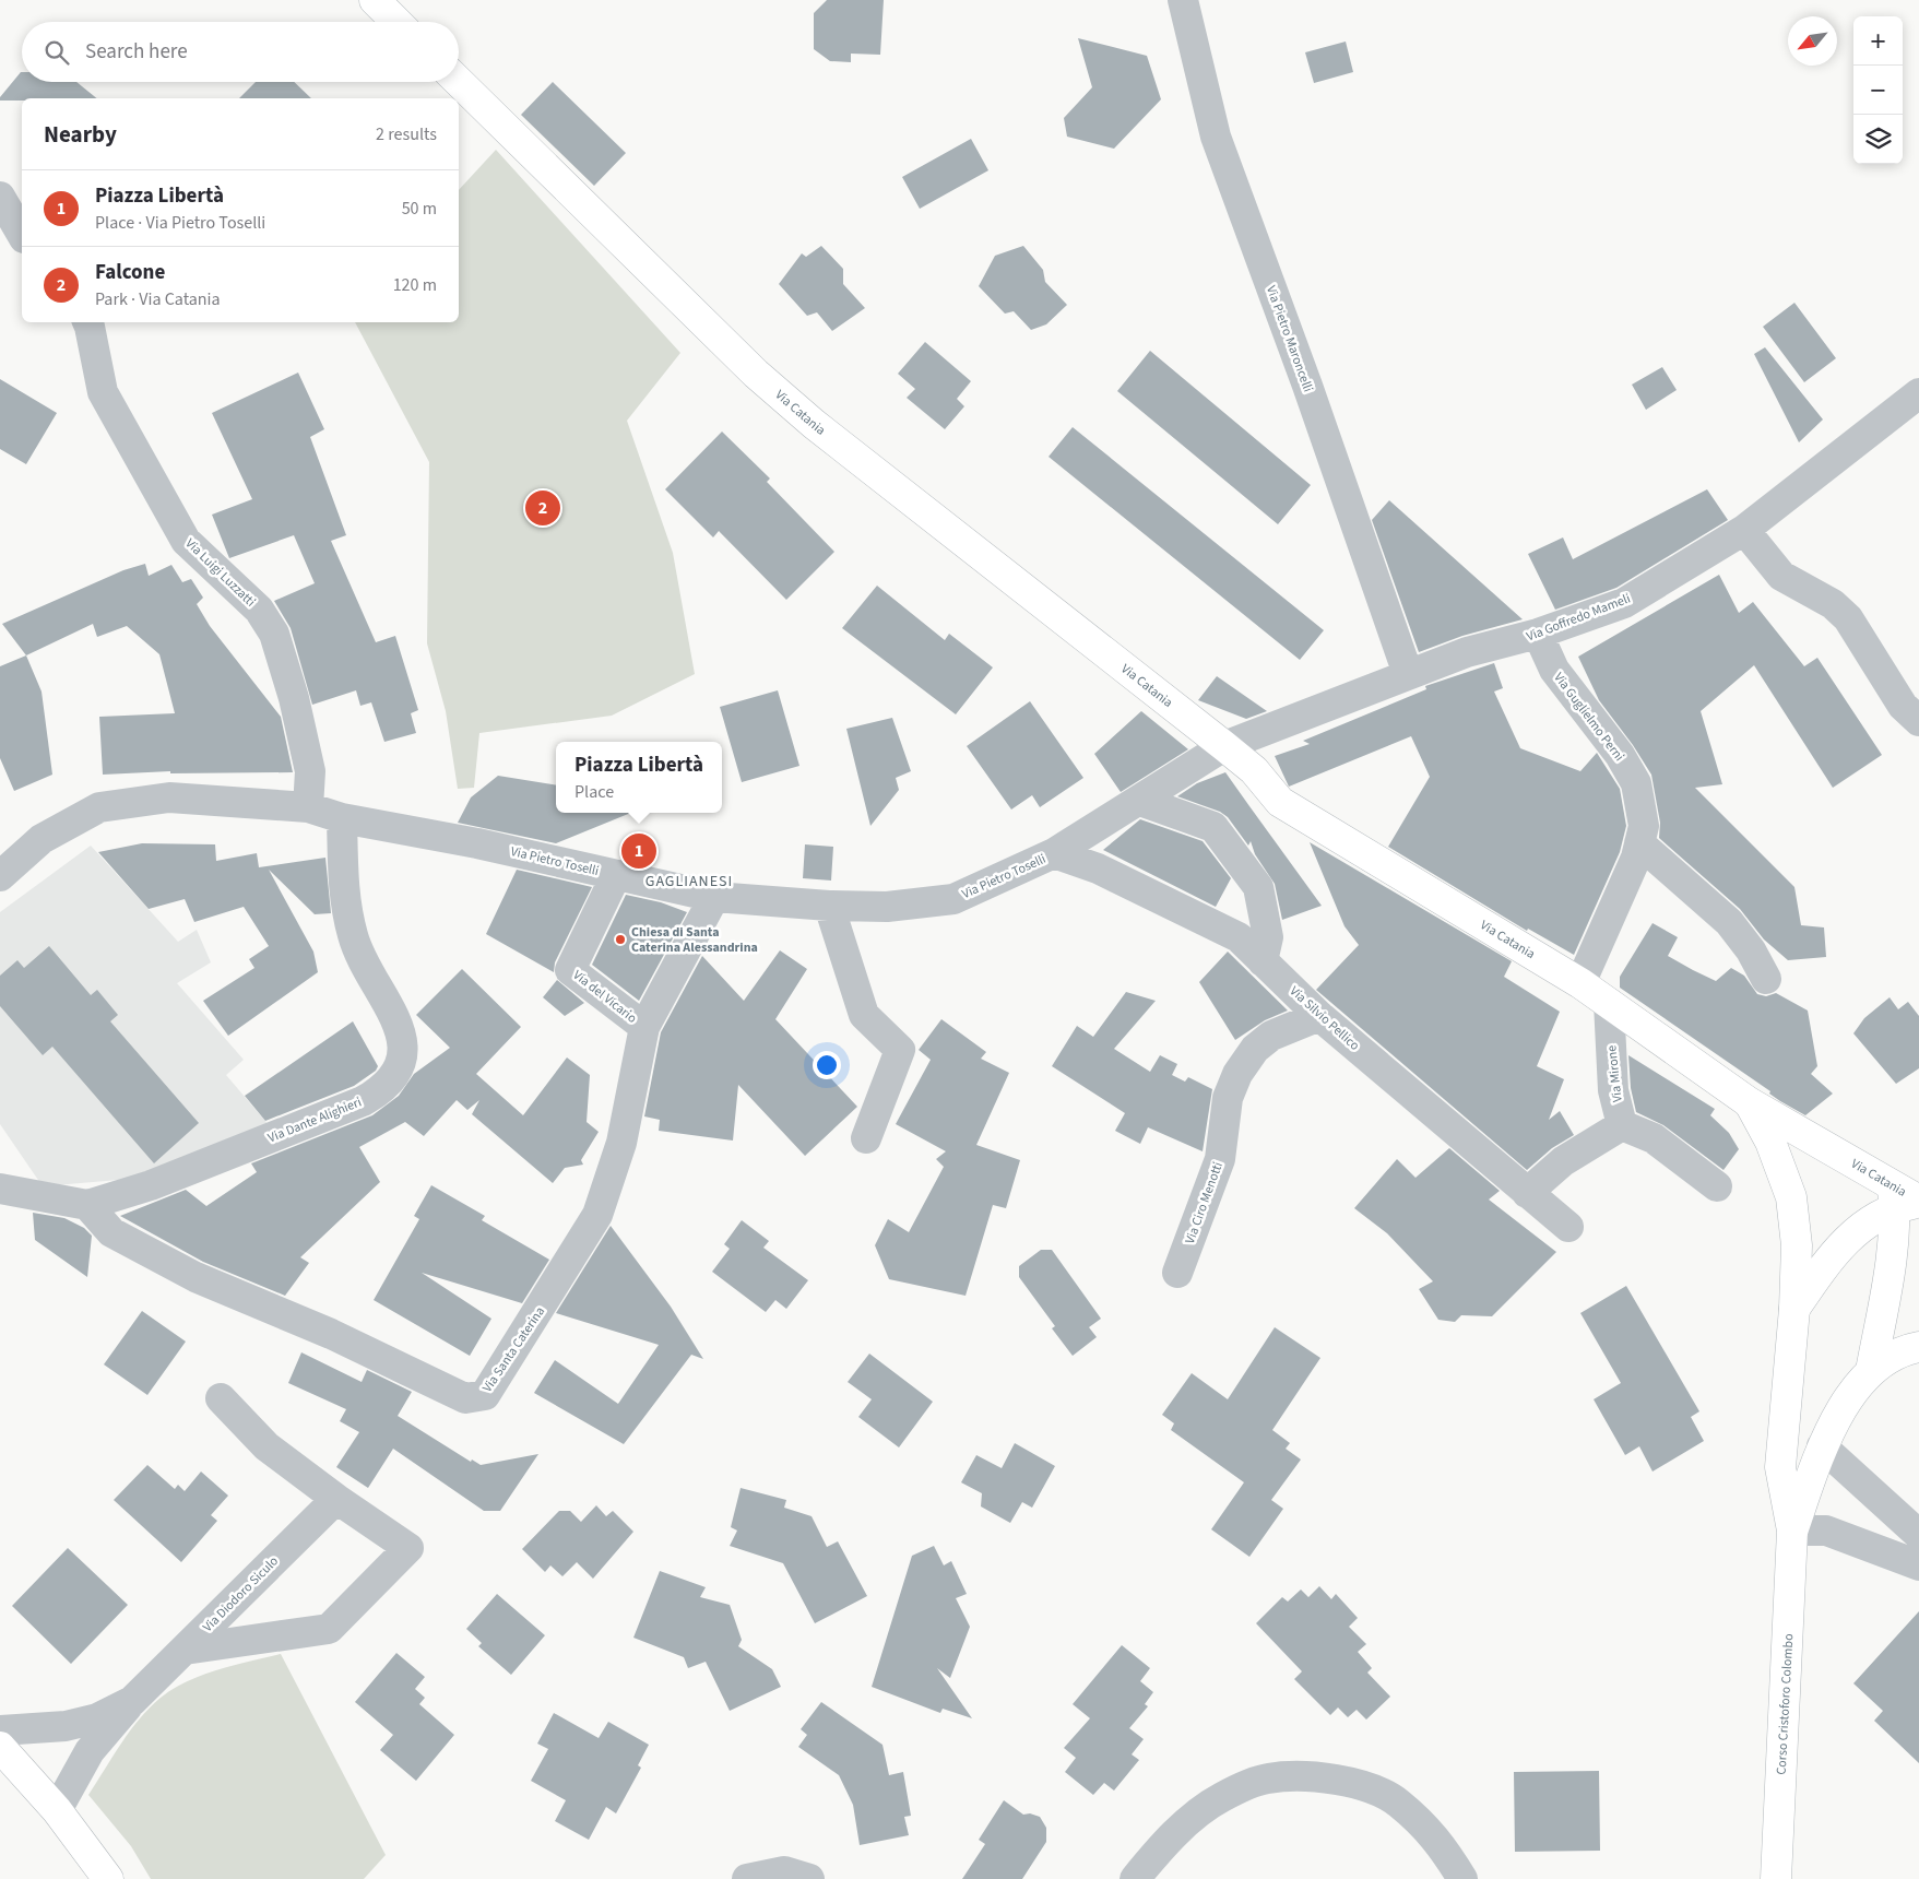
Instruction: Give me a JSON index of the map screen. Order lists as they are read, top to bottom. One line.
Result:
{"streets":{"main road":["Via Catania","Corso Cristoforo Colombo"],"street":["Via Pietro Maroncelli","Via Luigi Luzzatti","Via Goffredo Mameli","Via Guglielmo Perni","Via Pietro Toselli","Via del Vicario","Via Silvio Pellico","Via Mirone","Via Dante Alighieri","Via Ciro Menotti","Via Santa Caterina","Via Diodoro Siculo"]},"crossings":[["Via Pietro Maroncelli","Via Goffredo Mameli"],["Via Catania","Via Goffredo Mameli"],["Via Catania","Via Guglielmo Perni"],["Via Catania","Via Pietro Toselli"],["Via Catania","Via Mirone"],["Via Luigi Luzzatti","Via Pietro Toselli"],["Via Goffredo Mameli","Via Guglielmo Perni"],["Via Goffredo Mameli","Via Pietro Toselli"],["Via Pietro Toselli","Via del Vicario"],["Via Pietro Toselli","Via Silvio Pellico"],["Via Pietro Toselli","Via Dante Alighieri"],["Via Pietro Toselli","Via Santa Caterina"],["Via del Vicario","Via Santa Caterina"],["Via Silvio Pellico","Via Ciro Menotti"],["Via Dante Alighieri","Via Santa Caterina"]],"districts":["GAGLIANESI"],"places":["Chiesa di Santa Caterina Alessandrina"],"north":"bottom left","page":{"map_buttons":["+","−"],"search":"Search here","heading":["Nearby","2 results"],"list":[{"mark":"1","name":"Piazza Libertà","note":"Place · Via Pietro Toselli","value":"50 m"},{"mark":"2","name":"Falcone","note":"Park · Via Catania","value":"120 m"}],"pins":["2","1"],"popup":["Piazza Libertà","Place"]}}
